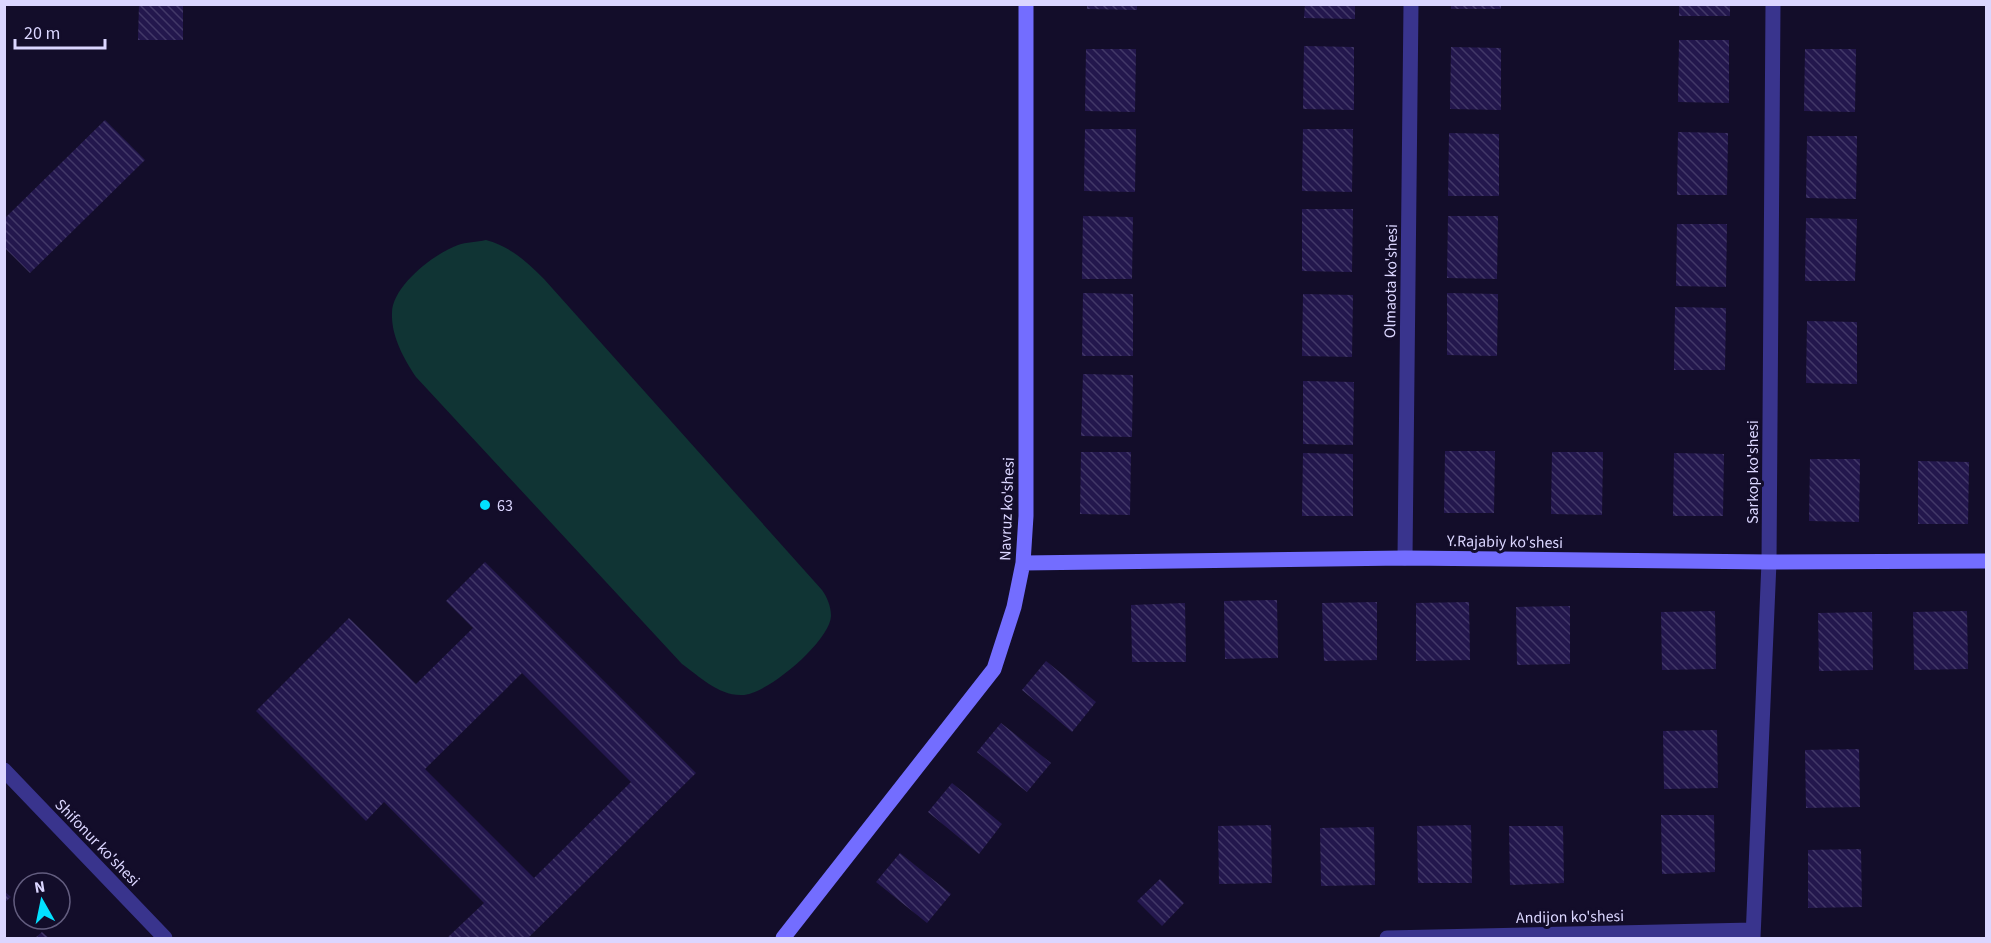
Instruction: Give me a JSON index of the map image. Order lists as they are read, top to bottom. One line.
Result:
{"streets":{"street":["Olmaota ko'shesi","Sarkop ko'shesi","Navruz ko'shesi","Y.Rajabiy ko'shesi","Shifonur ko'shesi","Andijon ko'shesi"]},"crossings":[["Olmaota ko'shesi","Y.Rajabiy ko'shesi"],["Sarkop ko'shesi","Y.Rajabiy ko'shesi"],["Sarkop ko'shesi","Andijon ko'shesi"],["Navruz ko'shesi","Y.Rajabiy ko'shesi"]],"places":["63"],"scale_bar":"20 m","north":"top"}
